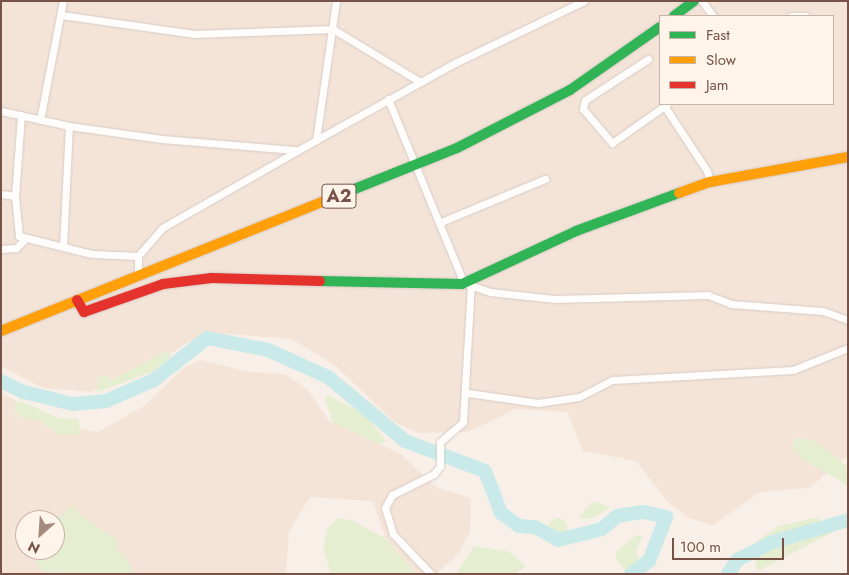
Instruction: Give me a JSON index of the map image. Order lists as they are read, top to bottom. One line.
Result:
{"streets":{"street":["A2"]},"legend":["Fast","Slow","Jam"],"scale_bar":"100 m","north":"bottom left"}
